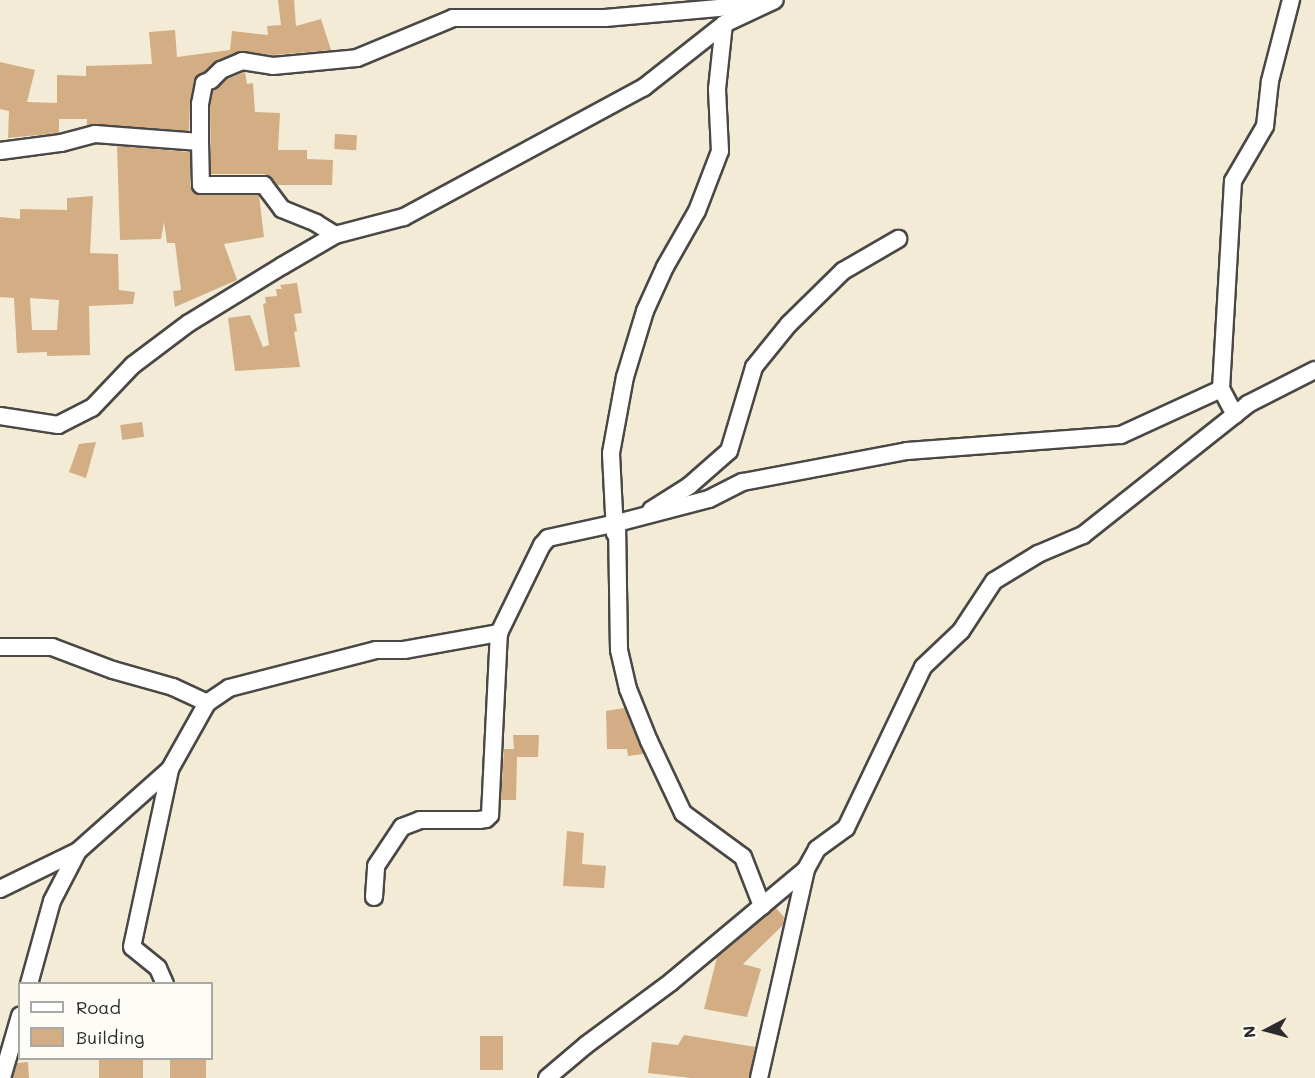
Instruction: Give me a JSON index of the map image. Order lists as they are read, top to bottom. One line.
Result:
{"legend":["Road","Building"],"north":"left"}
